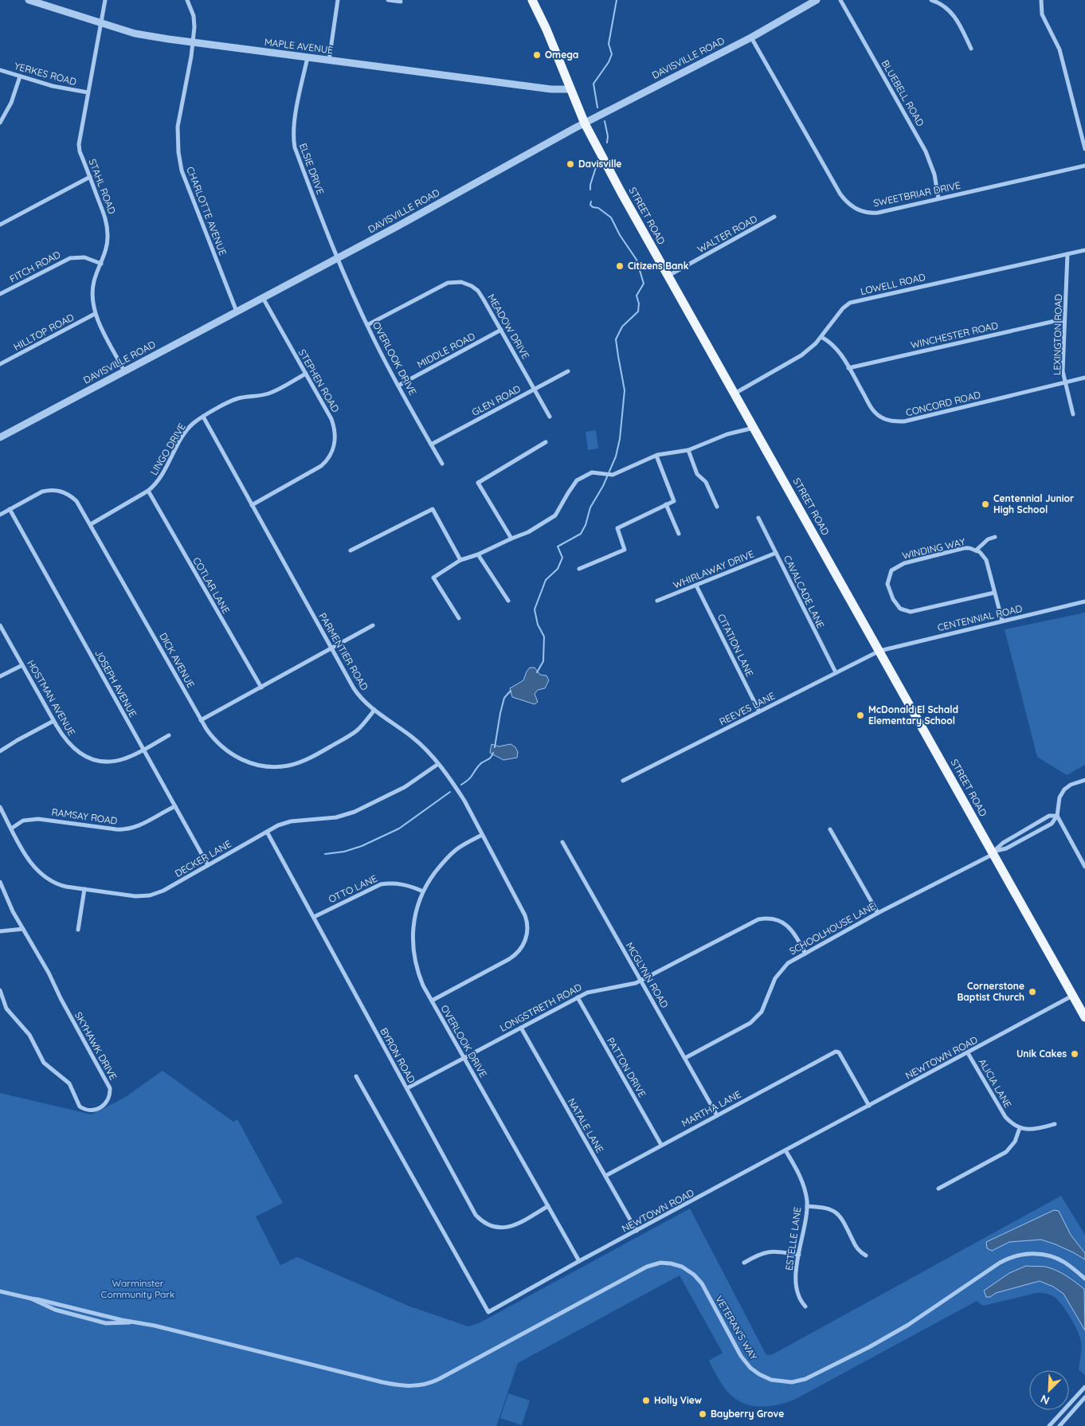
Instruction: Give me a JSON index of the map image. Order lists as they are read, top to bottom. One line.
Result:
{"streets":{"main road":["STREET ROAD"],"street":["MAPLE AVENUE","DAVISVILLE ROAD","YERKES ROAD","BLUEBELL ROAD","ELSIE DRIVE","STAHL ROAD","SWEETBRIAR DRIVE","CHARLOTTE AVENUE","WALTER ROAD","FITCH ROAD","LOWELL ROAD","MEADOW DRIVE","HILLTOP ROAD","LEXINGTON ROAD","WINCHESTER ROAD","MIDDLE ROAD","OVERLOOK DRIVE","STEPHEN ROAD","GLEN ROAD","CONCORD ROAD","LINGO DRIVE","WINDING WAY","WHIRLAWAY DRIVE","COTLAR LANE","CAVALCADE LANE","CENTENNIAL ROAD","CITATION LANE","PARMENTIER ROAD","DICK AVENUE","JOSEPH AVENUE","HOSTMAN AVENUE","REEVES LANE","RAMSAY ROAD","DECKER LANE","OTTO LANE","SCHOOLHOUSE LANE","MCGLYNN ROAD","LONGSTRETH ROAD","SKYHAWK DRIVE","BYRON ROAD","NEWTOWN ROAD","PATTON DRIVE","ALICIA LANE","MARTHA LANE","NATALE LANE","ESTELLE LANE","VETERAN'S WAY"]},"crossings":[["MAPLE AVENUE","ELSIE DRIVE"],["MAPLE AVENUE","STAHL ROAD"],["MAPLE AVENUE","CHARLOTTE AVENUE"],["MAPLE AVENUE","STREET ROAD"],["DAVISVILLE ROAD","ELSIE DRIVE"],["DAVISVILLE ROAD","STAHL ROAD"],["DAVISVILLE ROAD","SWEETBRIAR DRIVE"],["DAVISVILLE ROAD","CHARLOTTE AVENUE"],["DAVISVILLE ROAD","STREET ROAD"],["DAVISVILLE ROAD","OVERLOOK DRIVE"],["DAVISVILLE ROAD","STEPHEN ROAD"],["YERKES ROAD","STAHL ROAD"],["BLUEBELL ROAD","SWEETBRIAR DRIVE"],["ELSIE DRIVE","OVERLOOK DRIVE"],["STAHL ROAD","FITCH ROAD"],["STAHL ROAD","HILLTOP ROAD"],["STREET ROAD","WALTER ROAD"],["STREET ROAD","LOWELL ROAD"],["STREET ROAD","CENTENNIAL ROAD"],["STREET ROAD","REEVES LANE"],["STREET ROAD","SCHOOLHOUSE LANE"],["STREET ROAD","NEWTOWN ROAD"],["LOWELL ROAD","LEXINGTON ROAD"],["LOWELL ROAD","CONCORD ROAD"],["MEADOW DRIVE","MIDDLE ROAD"],["MEADOW DRIVE","OVERLOOK DRIVE"],["MEADOW DRIVE","GLEN ROAD"],["LEXINGTON ROAD","WINCHESTER ROAD"],["LEXINGTON ROAD","CONCORD ROAD"],["WINCHESTER ROAD","CONCORD ROAD"],["MIDDLE ROAD","OVERLOOK DRIVE"],["OVERLOOK DRIVE","GLEN ROAD"],["OVERLOOK DRIVE","PARMENTIER ROAD"],["OVERLOOK DRIVE","OTTO LANE"],["OVERLOOK DRIVE","LONGSTRETH ROAD"],["OVERLOOK DRIVE","BYRON ROAD"],["OVERLOOK DRIVE","NEWTOWN ROAD"],["STEPHEN ROAD","LINGO DRIVE"],["STEPHEN ROAD","PARMENTIER ROAD"],["LINGO DRIVE","COTLAR LANE"],["LINGO DRIVE","PARMENTIER ROAD"],["LINGO DRIVE","DICK AVENUE"],["WINDING WAY","CENTENNIAL ROAD"],["WHIRLAWAY DRIVE","CAVALCADE LANE"],["WHIRLAWAY DRIVE","CITATION LANE"],["CAVALCADE LANE","REEVES LANE"],["CENTENNIAL ROAD","REEVES LANE"],["CITATION LANE","REEVES LANE"],["PARMENTIER ROAD","DICK AVENUE"],["PARMENTIER ROAD","DECKER LANE"],["DICK AVENUE","JOSEPH AVENUE"],["JOSEPH AVENUE","HOSTMAN AVENUE"],["JOSEPH AVENUE","RAMSAY ROAD"],["JOSEPH AVENUE","DECKER LANE"],["RAMSAY ROAD","DECKER LANE"],["DECKER LANE","BYRON ROAD"],["OTTO LANE","BYRON ROAD"],["SCHOOLHOUSE LANE","MCGLYNN ROAD"],["SCHOOLHOUSE LANE","LONGSTRETH ROAD"],["MCGLYNN ROAD","LONGSTRETH ROAD"],["MCGLYNN ROAD","MARTHA LANE"],["LONGSTRETH ROAD","BYRON ROAD"],["LONGSTRETH ROAD","PATTON DRIVE"],["LONGSTRETH ROAD","NATALE LANE"],["NEWTOWN ROAD","ALICIA LANE"],["NEWTOWN ROAD","MARTHA LANE"],["NEWTOWN ROAD","NATALE LANE"],["NEWTOWN ROAD","ESTELLE LANE"],["PATTON DRIVE","MARTHA LANE"],["MARTHA LANE","NATALE LANE"]],"parks":["Warminster Community Park"],"places":["Omega","Davisville","Citizens Bank","Centennial Junior High School","McDonald El Schald Elementary School","Cornerstone Baptist Church","Unik Cakes","Holly View","Bayberry Grove"],"north":"bottom left"}
